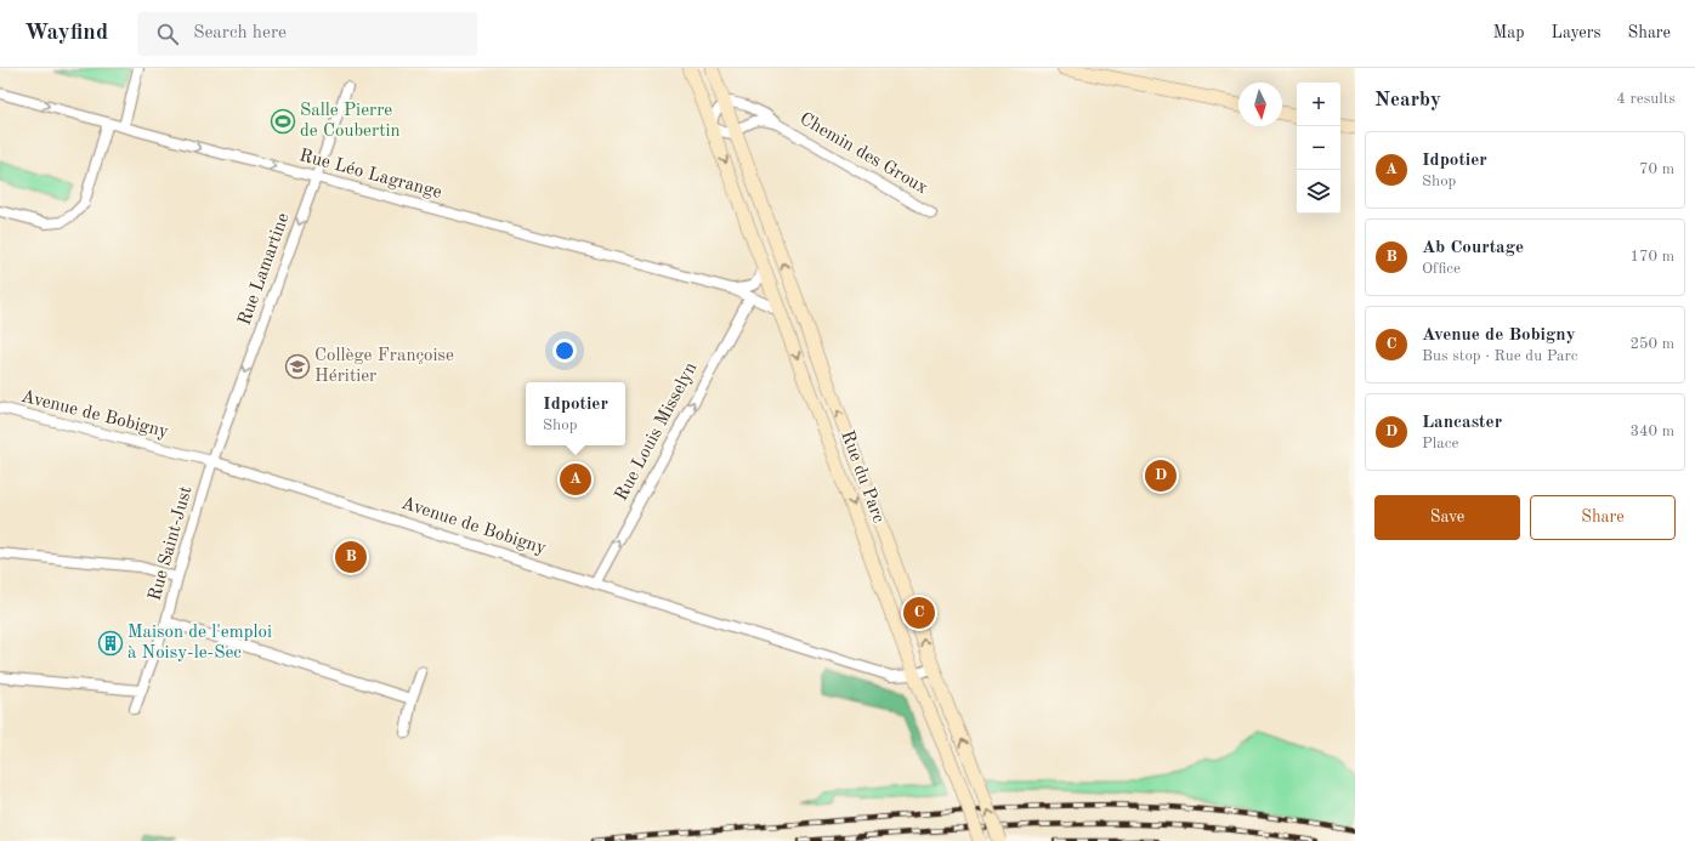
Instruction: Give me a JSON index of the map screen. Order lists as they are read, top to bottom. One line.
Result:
{"streets":{"main road":["Rue du Parc"],"street":["Chemin des Groux","Rue Léo Lagrange","Rue Lamartine","Avenue de Bobigny","Rue Louis Misselyn","Rue Saint-Just"]},"crossings":[["Chemin des Groux","Rue du Parc"],["Rue Léo Lagrange","Rue Lamartine"],["Rue Léo Lagrange","Rue Louis Misselyn"],["Rue Léo Lagrange","Rue du Parc"],["Rue Lamartine","Avenue de Bobigny"],["Rue Lamartine","Rue Saint-Just"],["Avenue de Bobigny","Rue Louis Misselyn"],["Avenue de Bobigny","Rue du Parc"],["Avenue de Bobigny","Rue Saint-Just"]],"one_way":["Rue Léo Lagrange","Rue Lamartine","Rue Louis Misselyn"],"places":{"sports":["Salle Pierre de Coubertin"],"school or university":["Collège Françoise Héritier"],"building":["Maison de l'emploi à Noisy-le-Sec"]},"north":"bottom","page":{"header":"Wayfind","search":"Search here","nav":["Map","Layers","Share"],"heading":["Nearby","4 results"],"map_buttons":["+","−"],"list":[{"mark":"A","name":"Idpotier","note":"Shop","value":"70 m"},{"mark":"B","name":"Ab Courtage","note":"Office","value":"170 m"},{"mark":"C","name":"Avenue de Bobigny","note":"Bus stop · Rue du Parc","value":"250 m"},{"mark":"D","name":"Lancaster","note":"Place","value":"340 m"}],"popup":["Idpotier","Shop"],"pins":["D","A","B","C"],"buttons":["Save","Share"]}}
